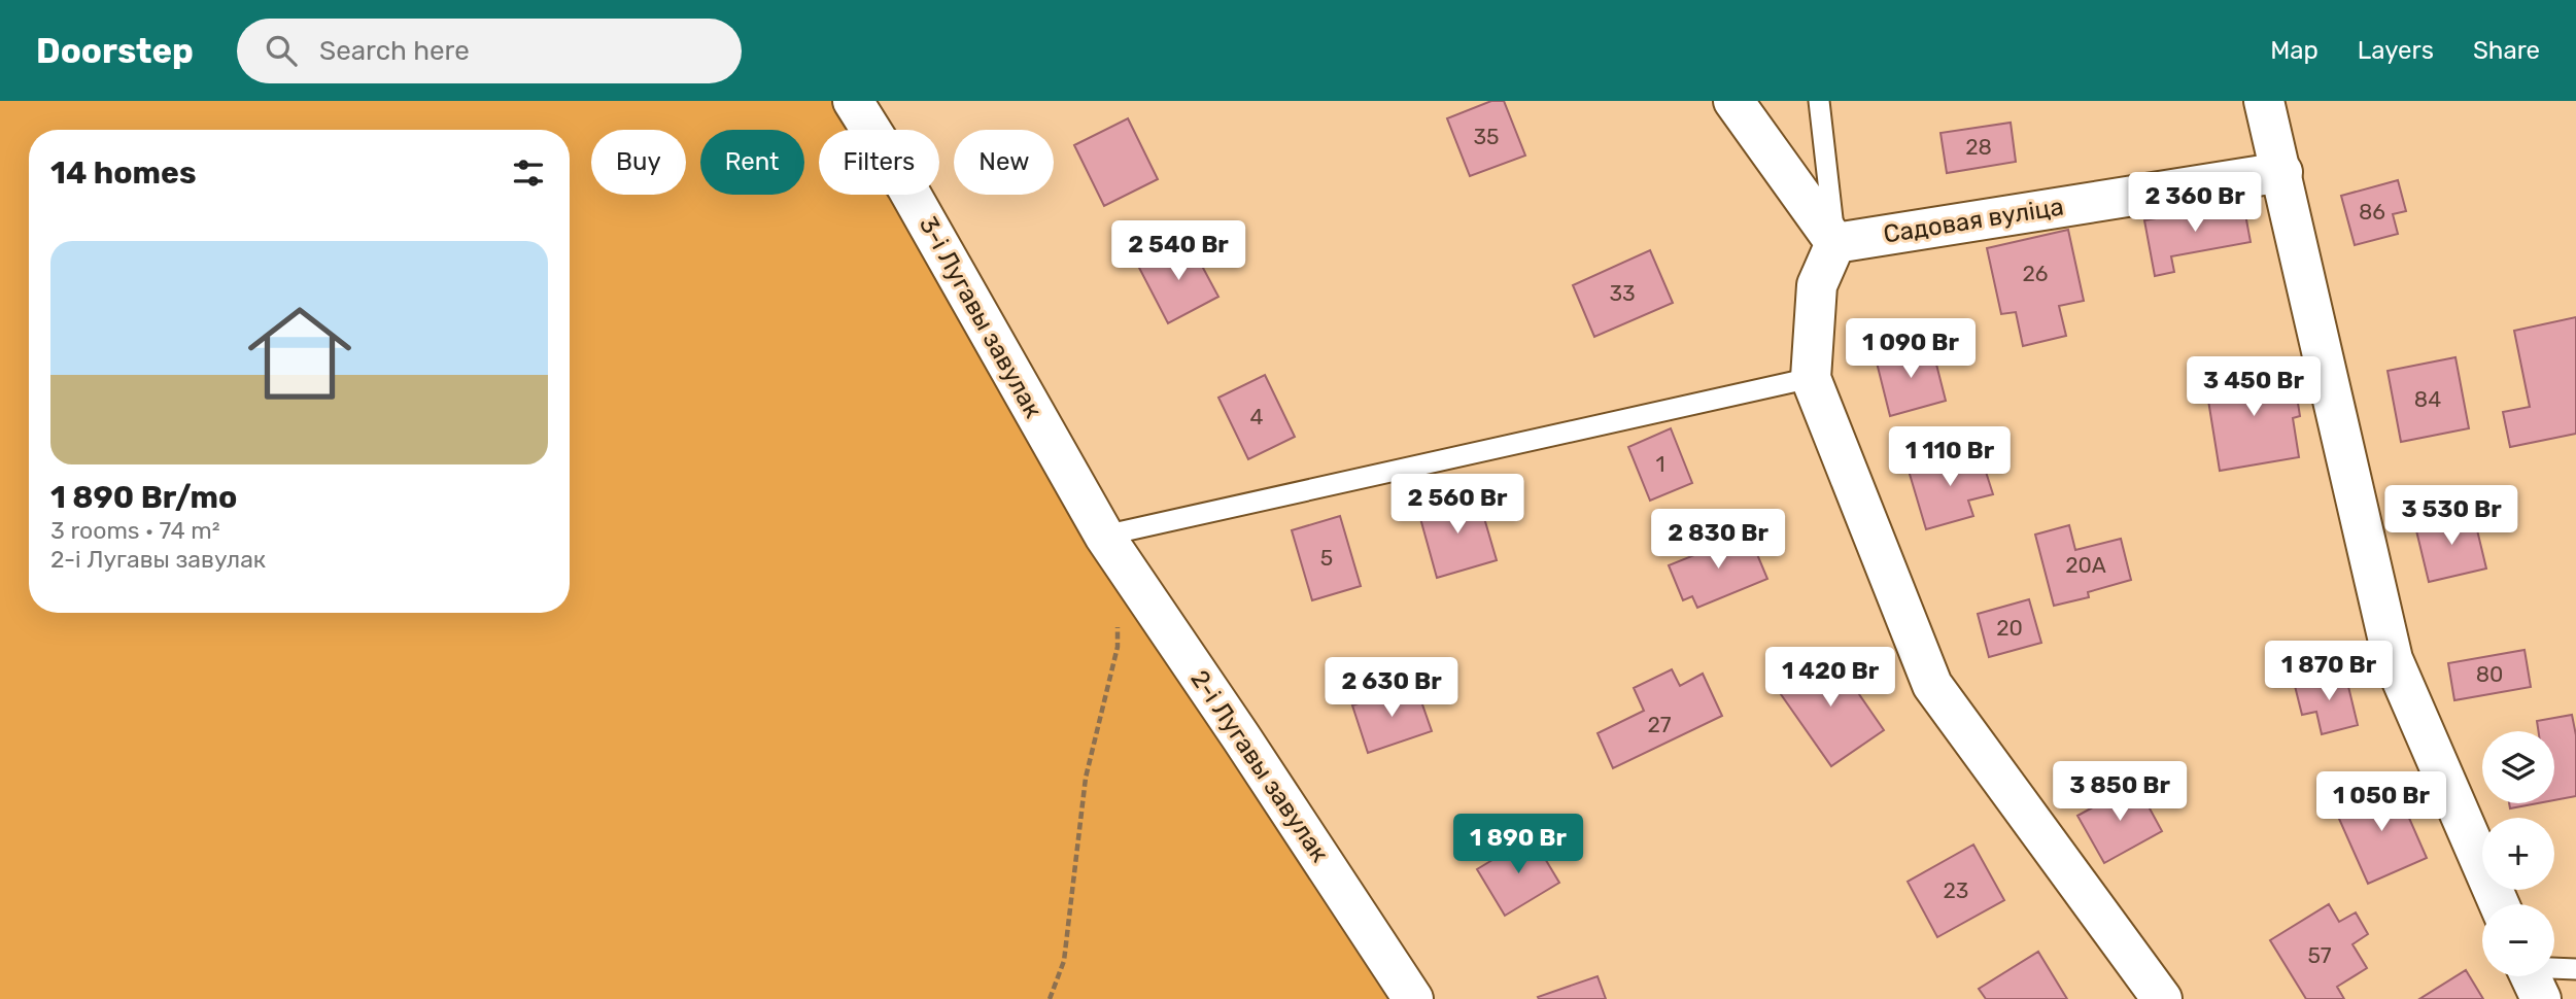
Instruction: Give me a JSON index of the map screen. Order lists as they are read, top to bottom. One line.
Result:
{"streets":{"street":["Садовая вуліца","3-і Лугавы завулак","2-і Лугавы завулак"]},"crossings":[["3-і Лугавы завулак","2-і Лугавы завулак"]],"house_numbers":["35","28","86","26","33","84","4","1","5","20А","20","80","27","23","57"],"page":{"header":"Doorstep","search":"Search here","nav":["Map","Layers","Share"],"chip":["Buy","Rent","Filters","New"],"heading":"14 homes","price":["2 360 Br","2 540 Br","1 090 Br","3 450 Br","1 110 Br","2 560 Br","3 530 Br","2 830 Br","1 870 Br","1 420 Br","2 630 Br","3 850 Br","1 050 Br","1 890 Br"],"list":[{"name":"1 890 Br/mo","note":"3 rooms · 74 m² · 2-і Лугавы завулак"}],"map_buttons":["+","−"]}}
